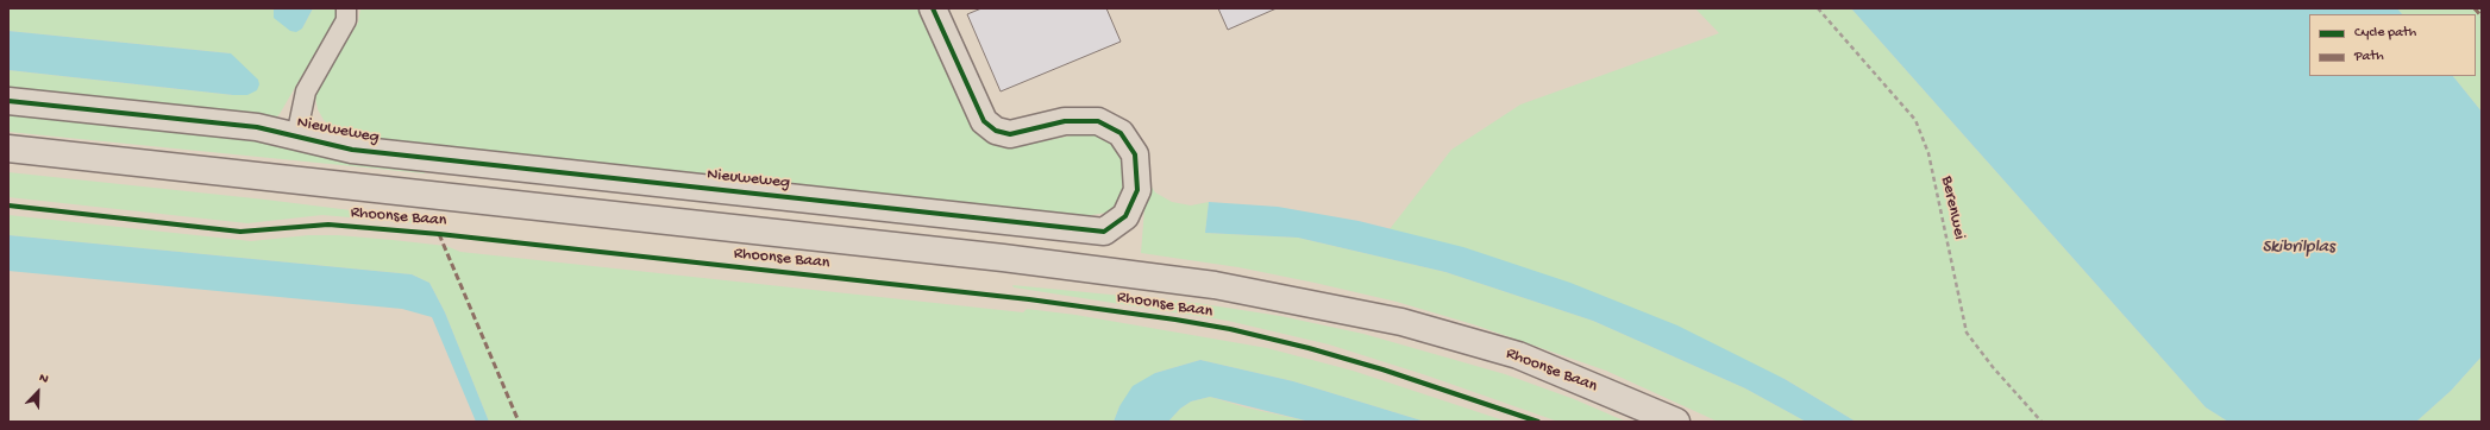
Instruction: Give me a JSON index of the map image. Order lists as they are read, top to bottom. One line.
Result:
{"streets":{"main road":["Nieuweweg","Rhoonse Baan"],"path":["Berenwei"]},"water":["Skibrilplas"],"legend":["Cycle path","Path"],"north":"top right"}
